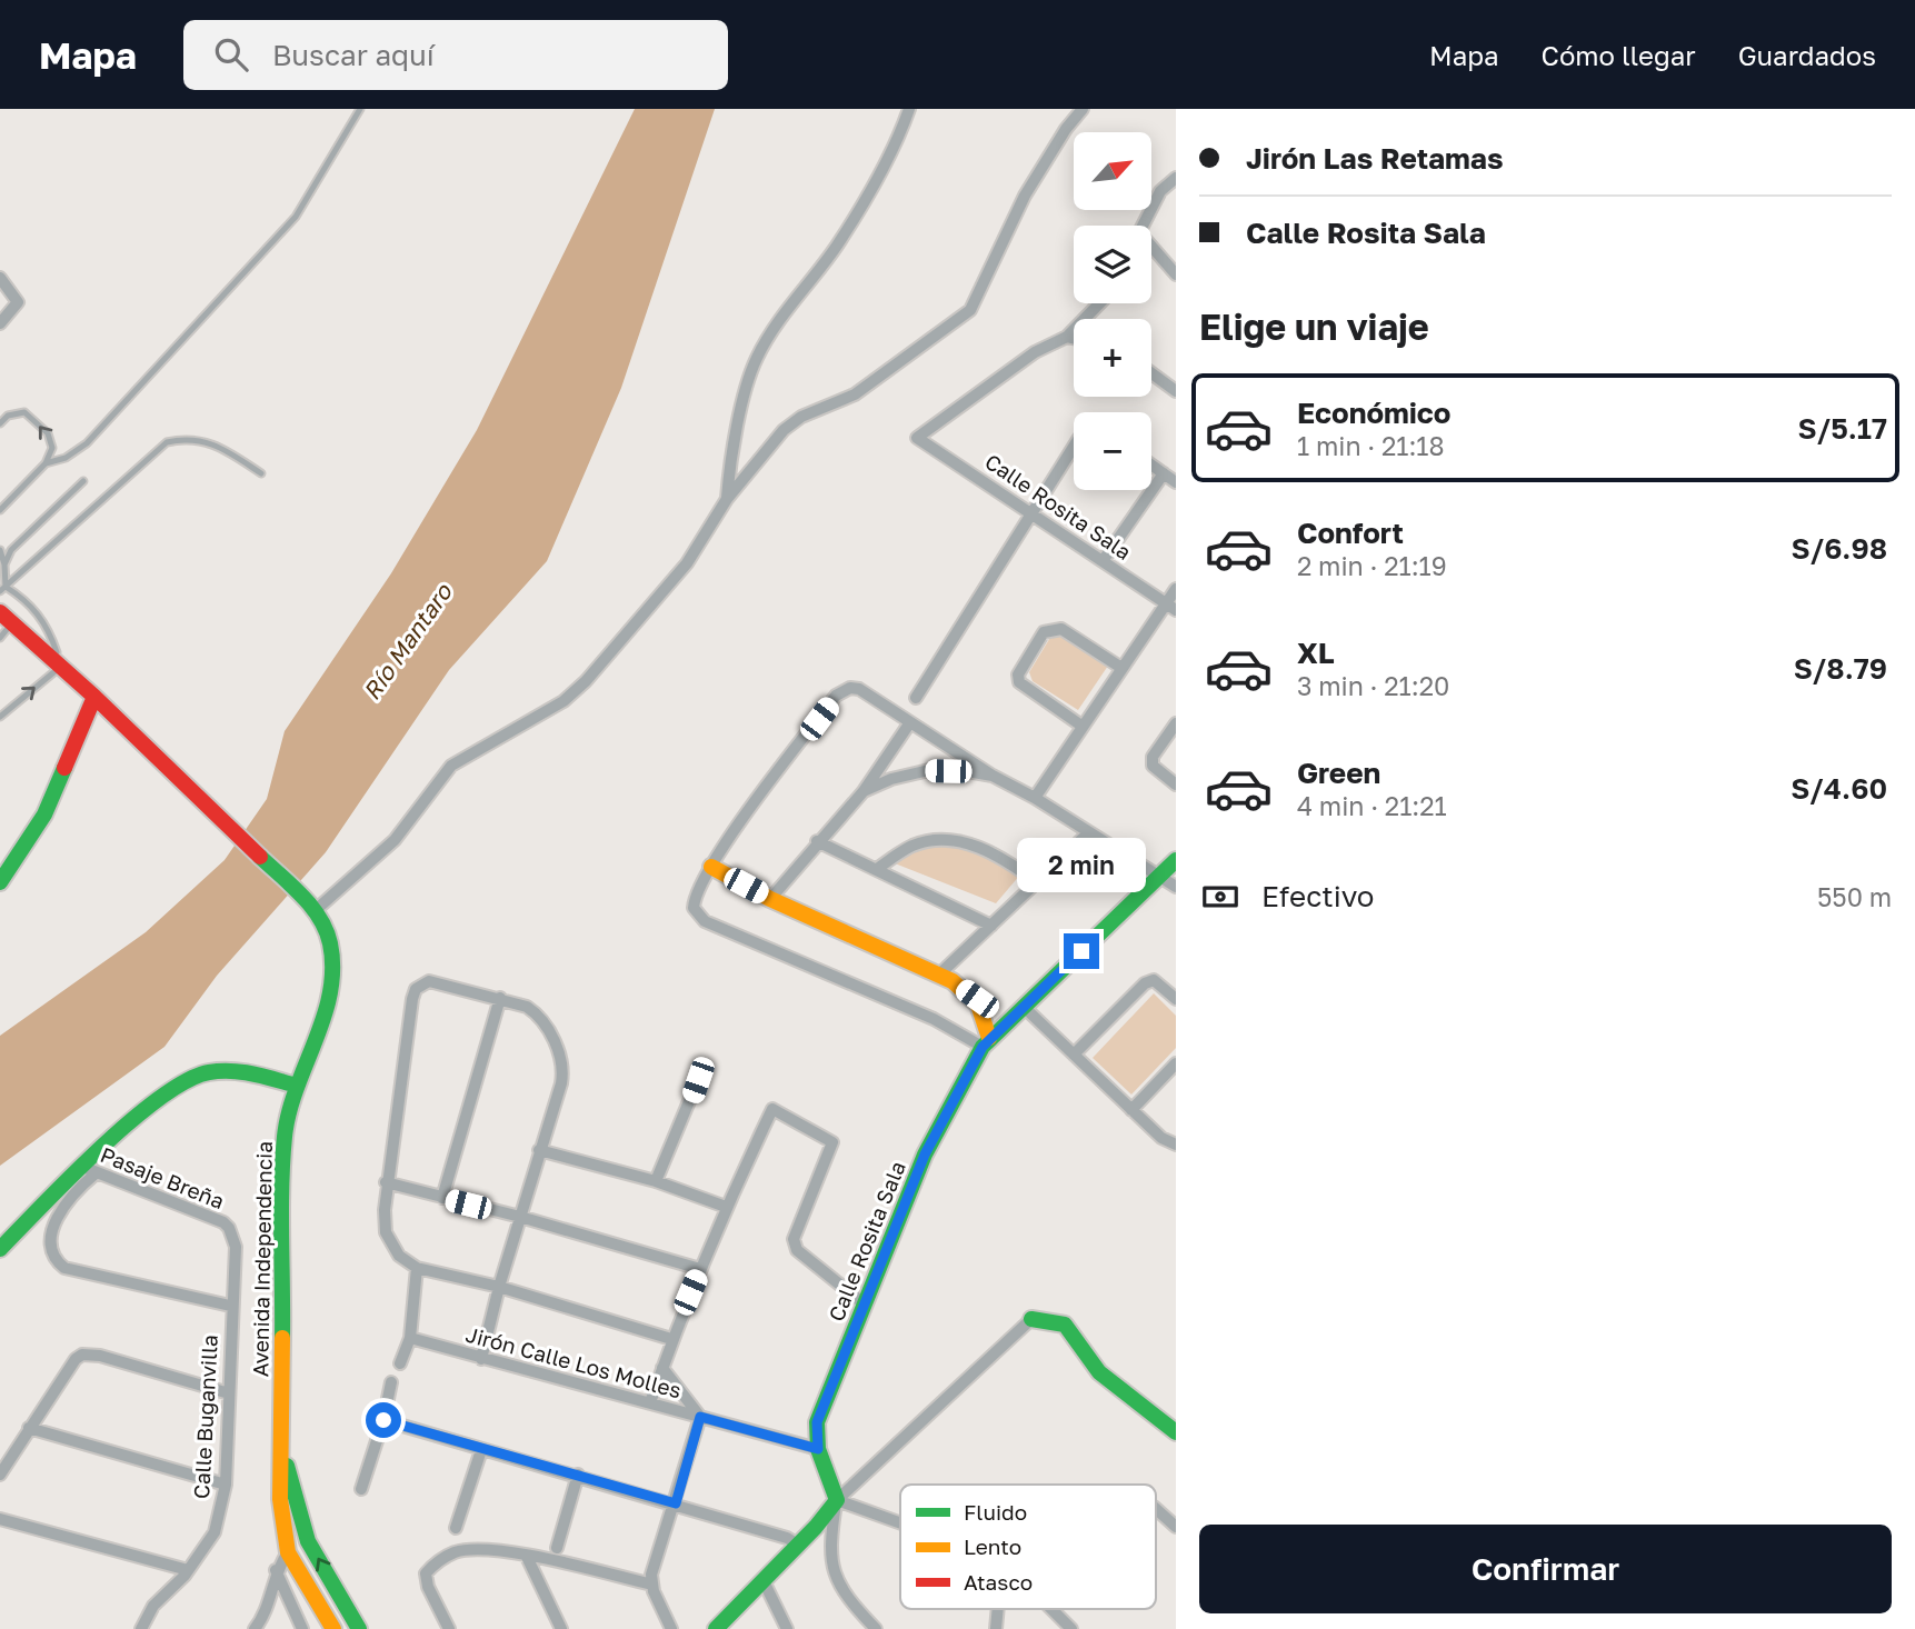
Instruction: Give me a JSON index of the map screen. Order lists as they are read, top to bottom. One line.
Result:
{"streets":{"main road":["Calle Rosita Sala","Avenida Independencia"],"street":["Pasaje Breña","Jirón Calle Los Molles","Calle Buganvilla"]},"crossings":[["Calle Rosita Sala","Jirón Calle Los Molles"],["Pasaje Breña","Calle Buganvilla"]],"water":["Río Mantaro"],"legend":["Fluido","Lento","Atasco"],"north":"top right","page":{"header":"Mapa","search":"Buscar aquí","nav":["Mapa","Cómo llegar","Guardados"],"banner":["Jirón Las Retamas","Calle Rosita Sala"],"map_buttons":["+","−"],"heading":"Elige un viaje","list":[{"name":"Económico","note":"1 min · 21:18","value":"S/5.17"},{"name":"Confort","note":"2 min · 21:19","value":"S/6.98"},{"name":"XL","note":"3 min · 21:20","value":"S/8.79"},{"name":"Green","note":"4 min · 21:21","value":"S/4.60"}],"bubble":"2 min","pay":["Efectivo","550 m"],"buttons":"Confirmar"}}
